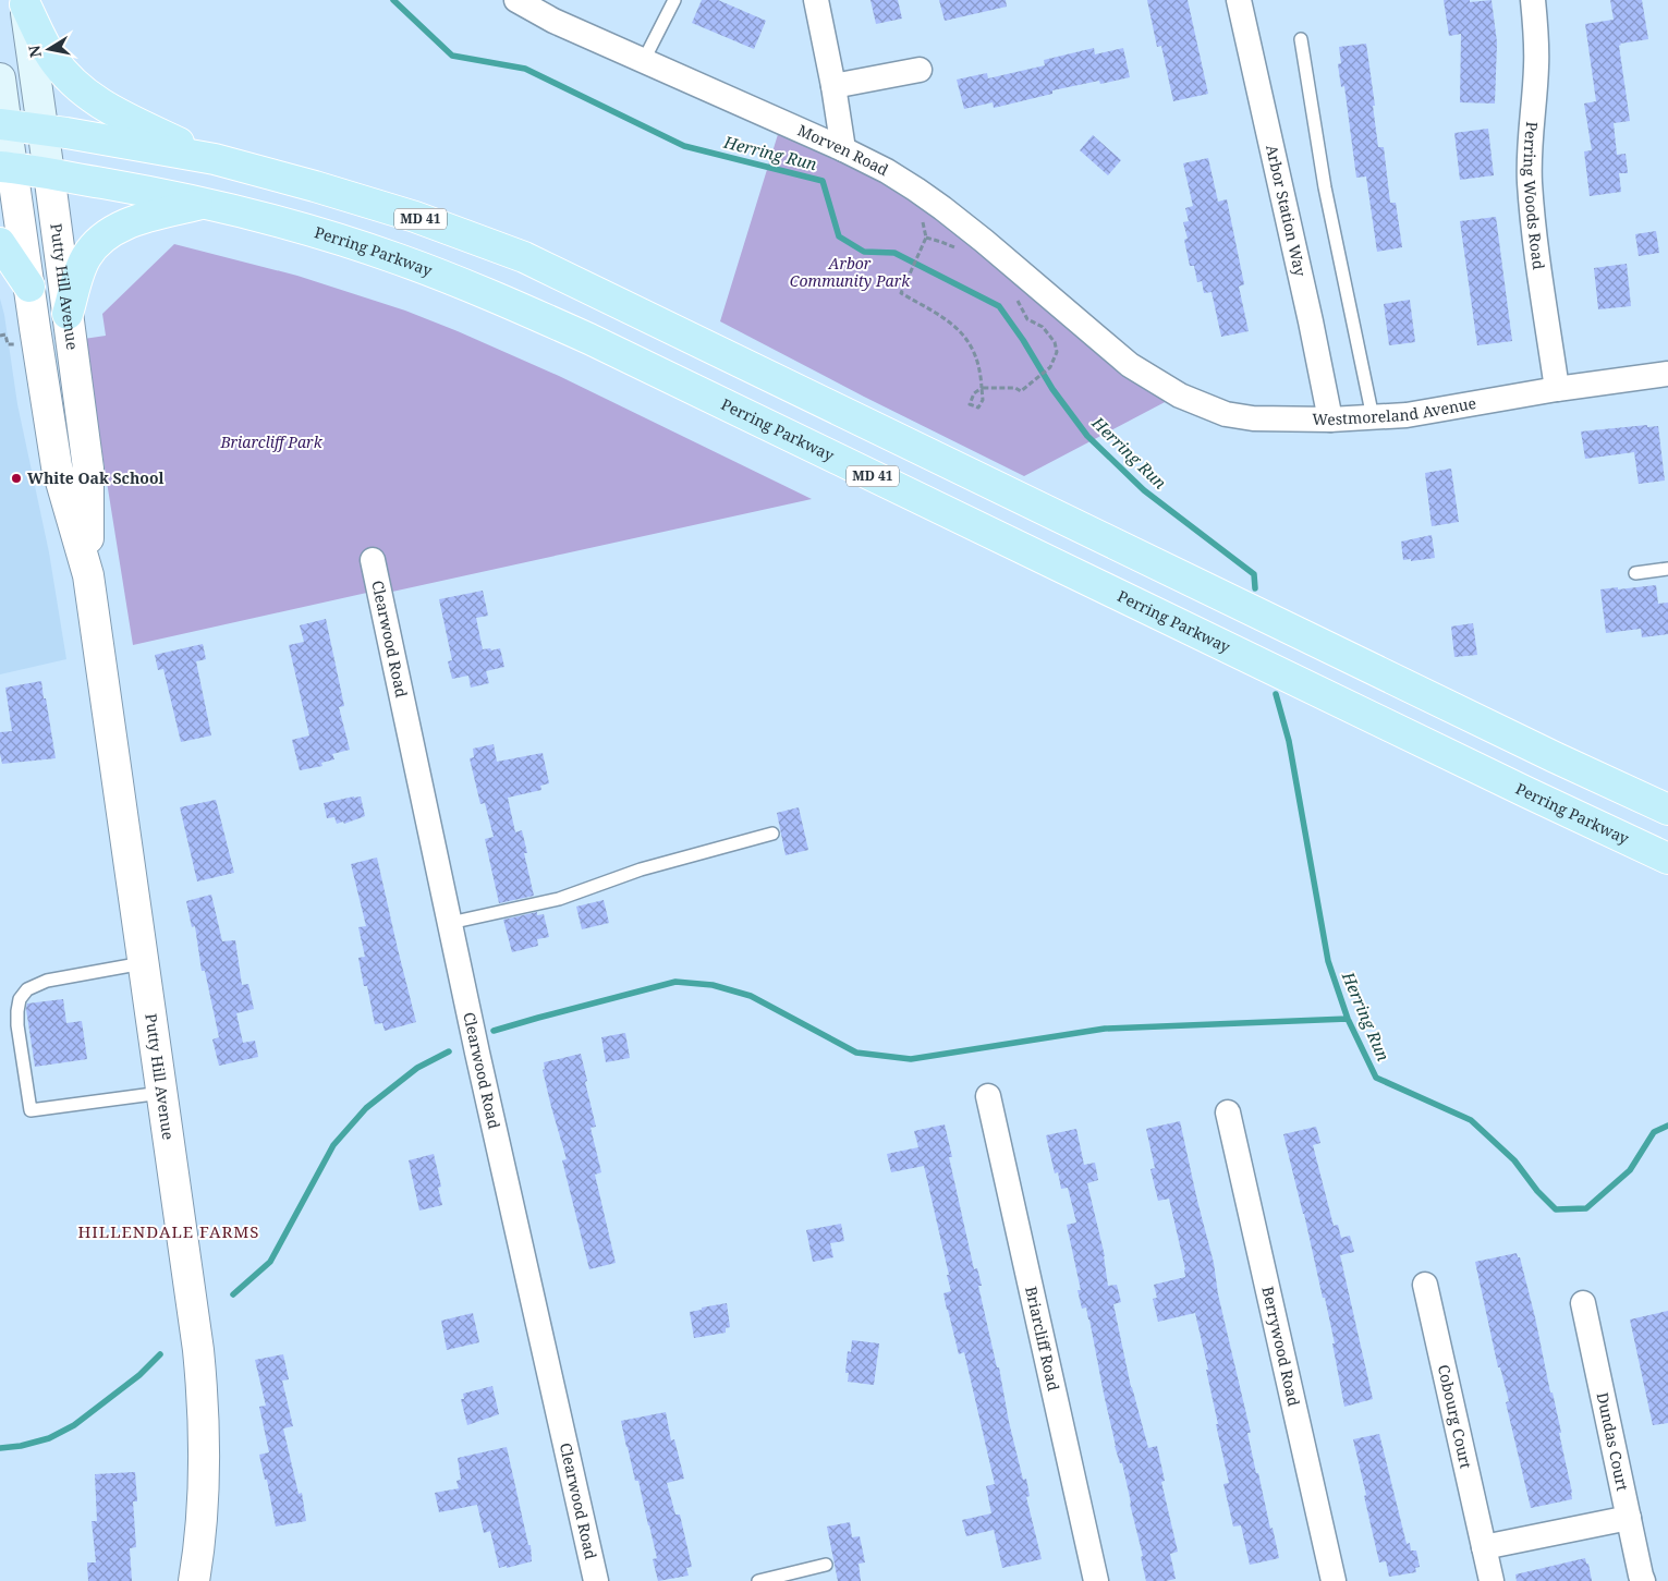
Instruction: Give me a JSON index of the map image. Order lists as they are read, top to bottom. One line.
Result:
{"streets":{"main road":["MD 41","Perring Parkway","Putty Hill Avenue"],"street":["Morven Road","Perring Woods Road","Arbor Station Way","Westmoreland Avenue","Clearwood Road","Briarcliff Road","Berrywood Road","Cobourg Court","Dundas Court"]},"crossings":[["Morven Road","Westmoreland Avenue"],["Perring Woods Road","Westmoreland Avenue"],["Arbor Station Way","Westmoreland Avenue"],["MD 41","Putty Hill Avenue"],["Perring Parkway","Putty Hill Avenue"]],"districts":["HILLENDALE FARMS"],"water":["Herring Run"],"parks":["Arbor Community Park","Briarcliff Park"],"places":["White Oak School"],"north":"left"}
